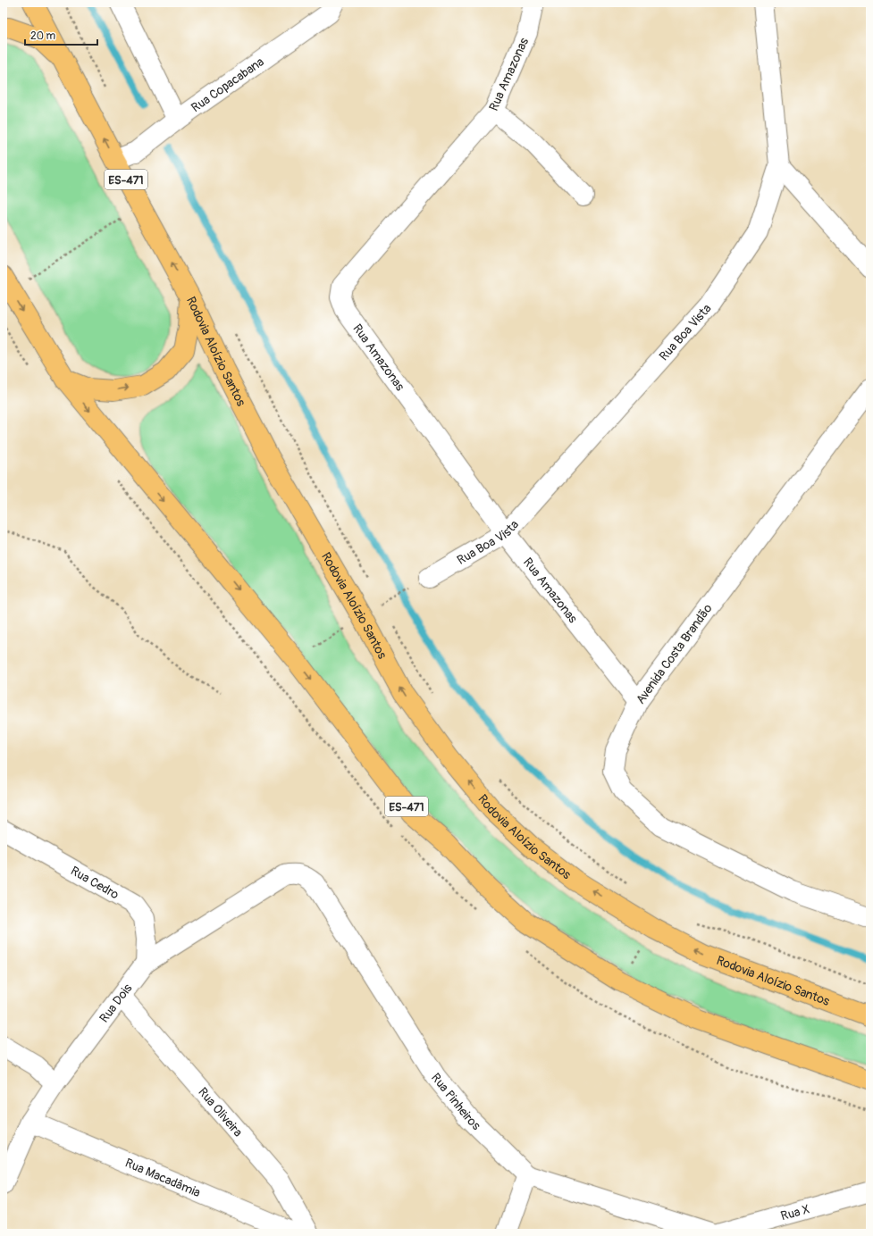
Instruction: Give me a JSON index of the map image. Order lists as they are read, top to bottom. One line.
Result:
{"streets":{"main road":["ES-471","Rodovia Aloízio Santos"],"street":["Rua Amazonas","Rua Copacabana","Rua Boa Vista","Avenida Costa Brandão","Rua Cedro","Rua Dois","Rua Pinheiros","Rua Oliveira","Rua Macadâmia","Rua X"]},"crossings":[["Rua Amazonas","Rua Boa Vista"],["Rua Amazonas","Avenida Costa Brandão"],["Rua Copacabana","Rodovia Aloízio Santos"],["Rua Cedro","Rua Dois"],["Rua Dois","Rua Pinheiros"],["Rua Dois","Rua Oliveira"],["Rua Dois","Rua Macadâmia"]],"scale_bar":"20 m"}
